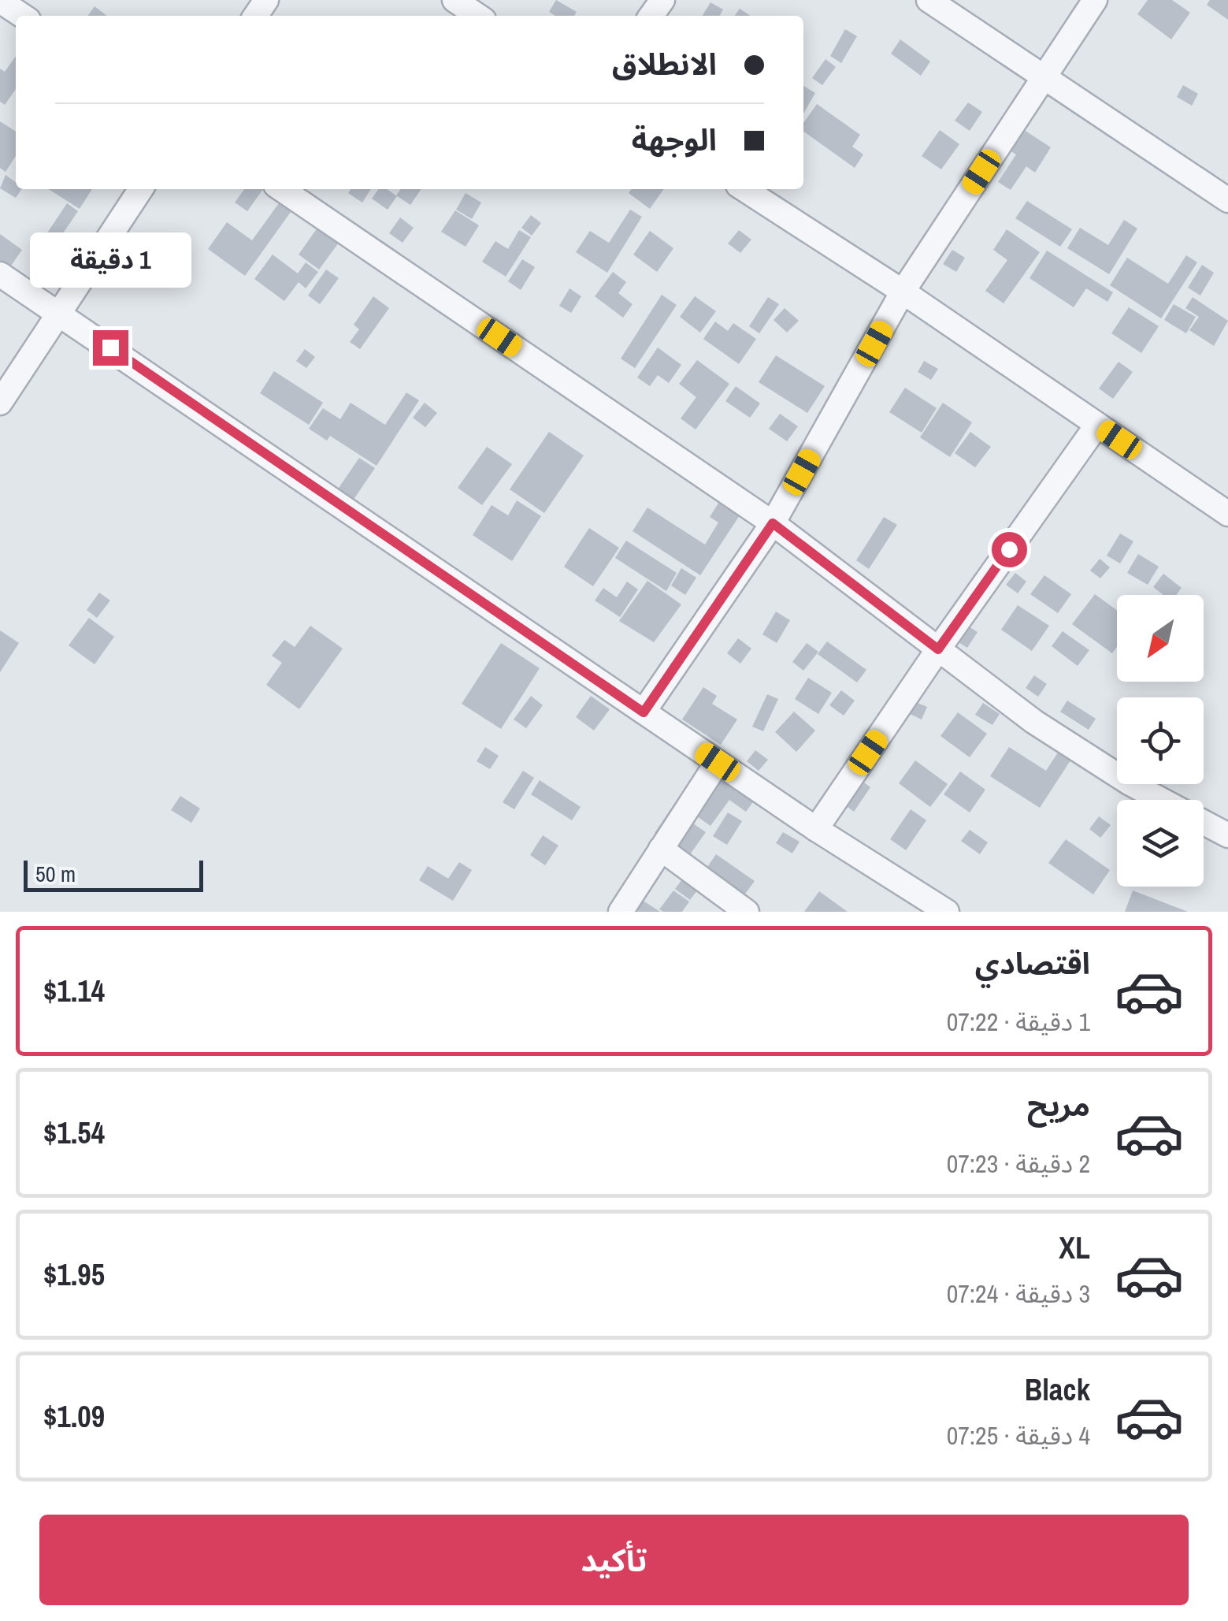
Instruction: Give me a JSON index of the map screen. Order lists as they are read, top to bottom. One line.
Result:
{"scale_bar":"50 m","north":"bottom left","page":{"banner":["الانطلاق","الوجهة"],"bubble":"1 دقيقة","scale":"50 m","list":[{"name":"اقتصادي","note":"1 دقيقة · 07:22","value":"$1.14"},{"name":"مريح","note":"2 دقيقة · 07:23","value":"$1.54"},{"name":"XL","note":"3 دقيقة · 07:24","value":"$1.95"},{"name":"Black","note":"4 دقيقة · 07:25","value":"$1.09"}],"buttons":"تأكيد"}}
